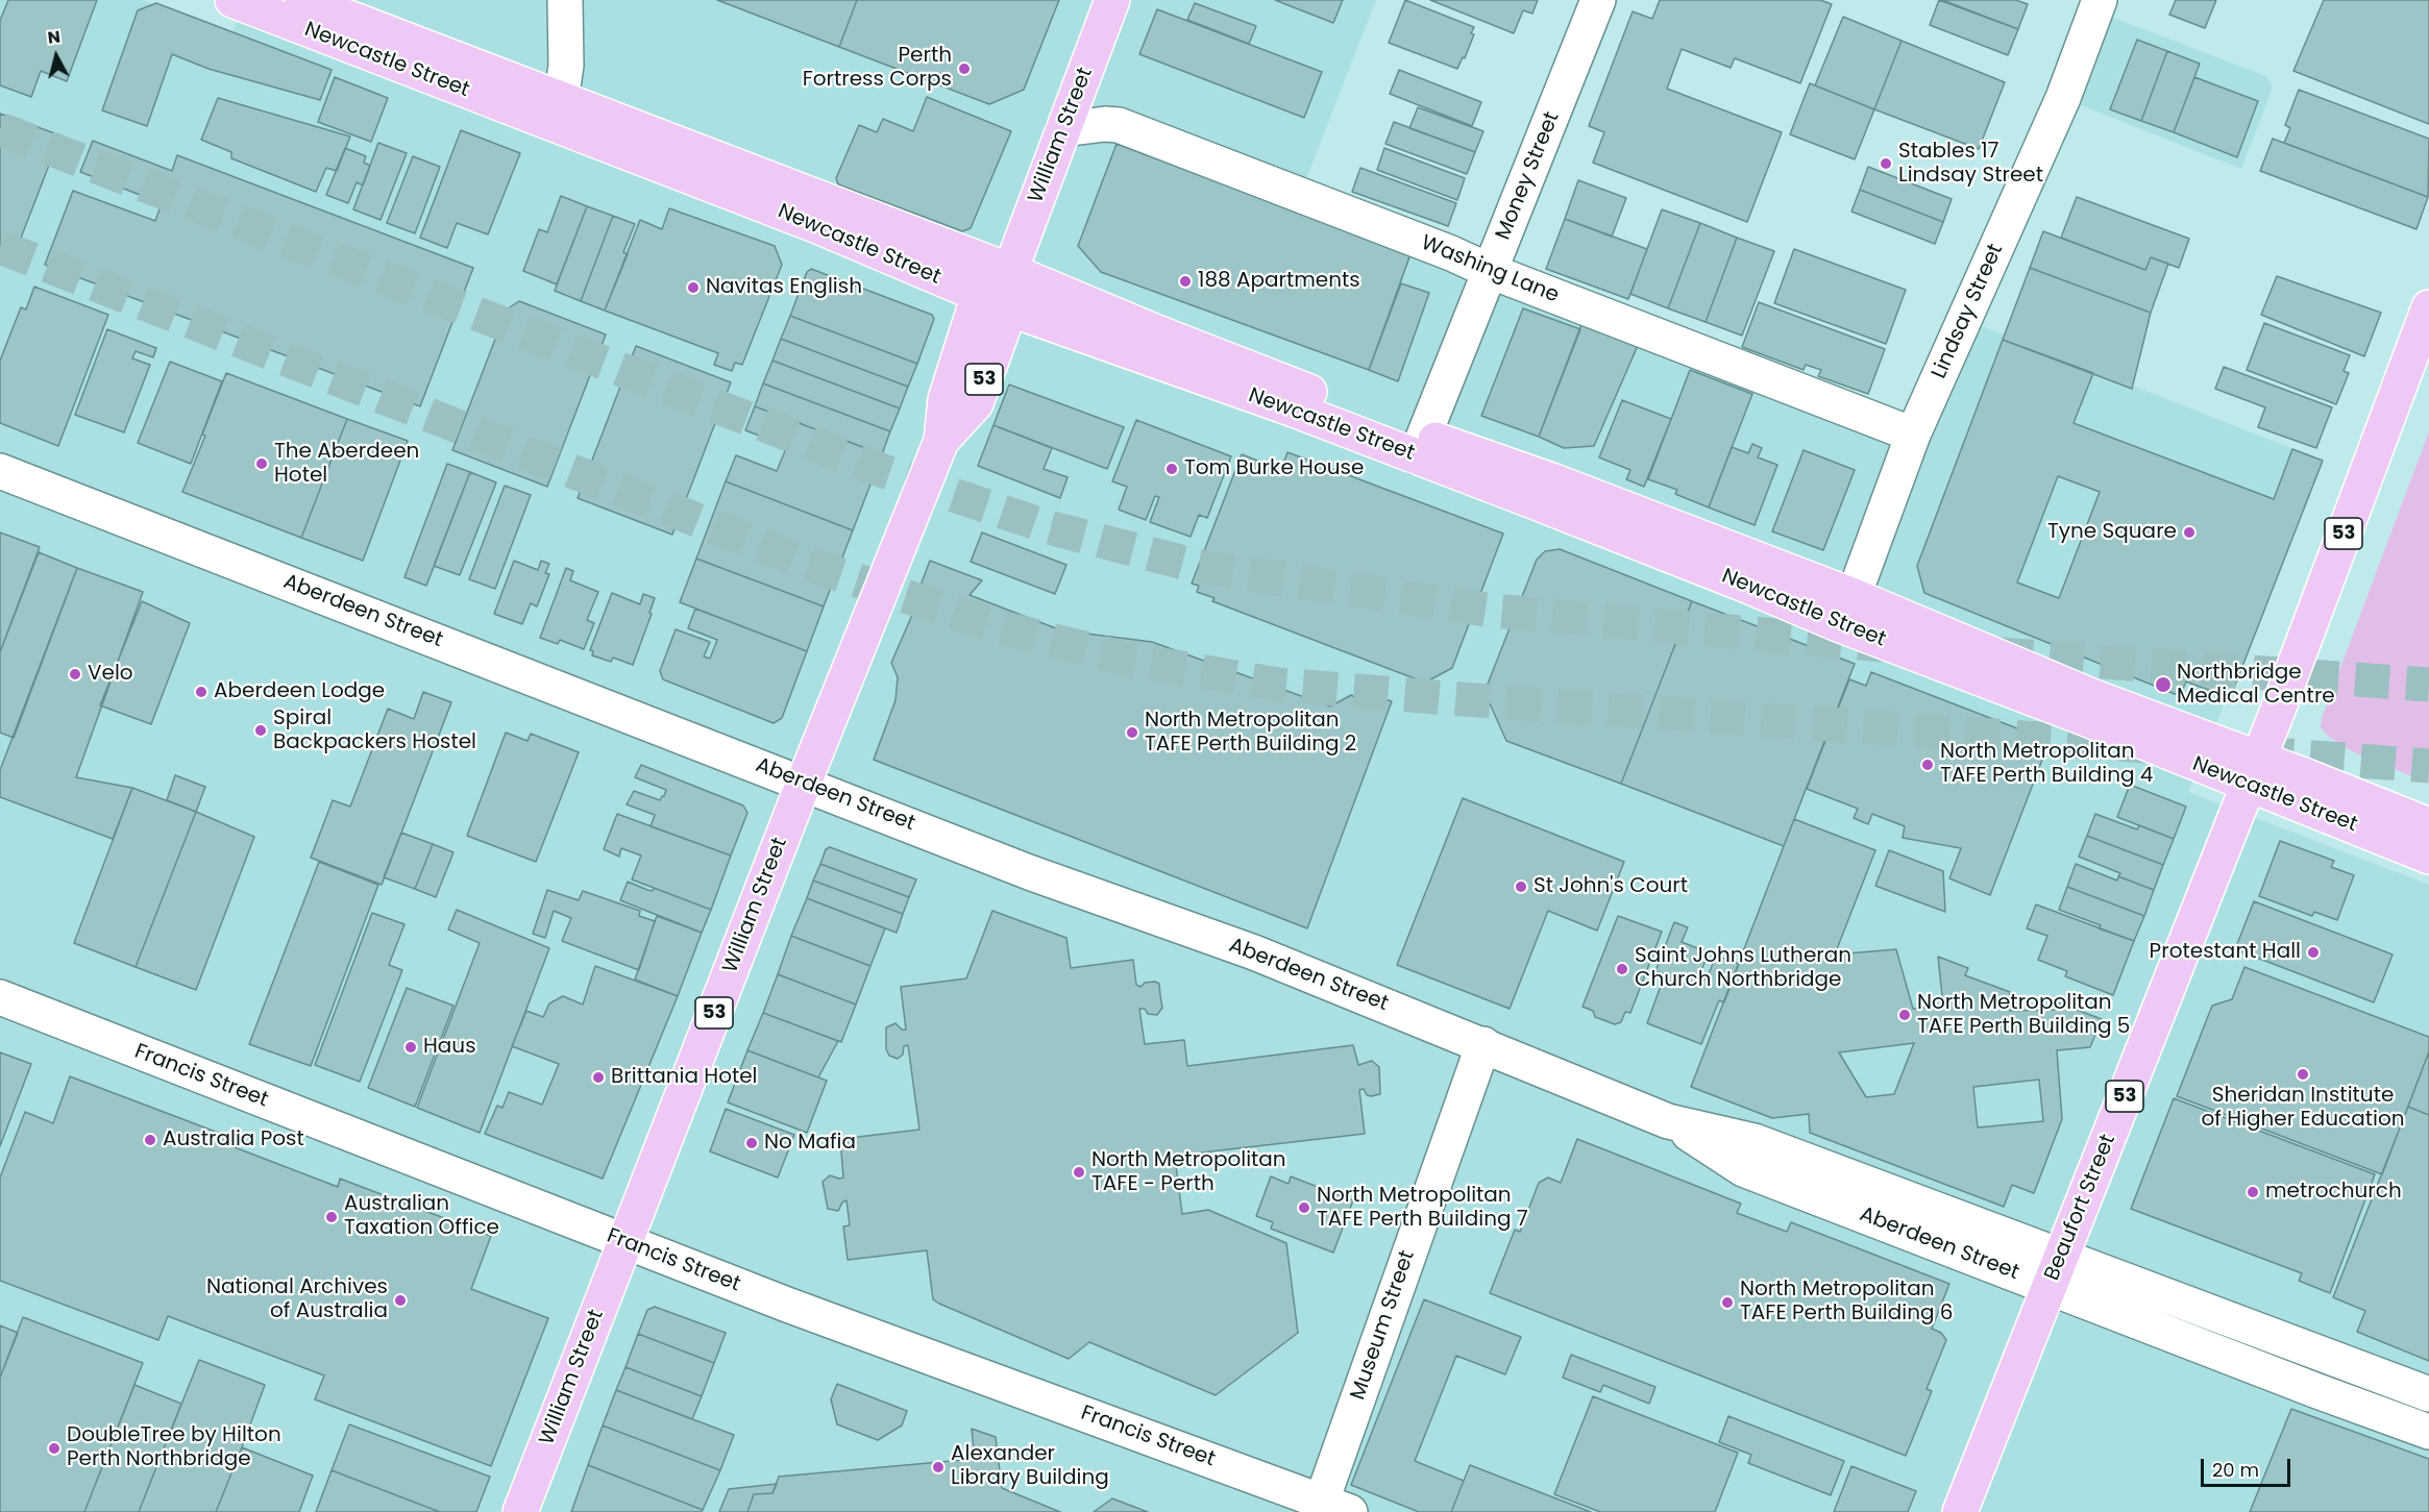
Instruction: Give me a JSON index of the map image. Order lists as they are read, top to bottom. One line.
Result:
{"streets":{"main road":["Newcastle Street","William Street","53","Beaufort Street"],"street":["Money Street","Washing Lane","Lindsay Street","Aberdeen Street","Francis Street","Museum Street"]},"crossings":[["Newcastle Street","William Street"],["Newcastle Street","Money Street"],["Newcastle Street","Lindsay Street"],["Newcastle Street","Beaufort Street"],["William Street","Washing Lane"],["William Street","Aberdeen Street"],["William Street","Francis Street"],["Money Street","Washing Lane"],["Washing Lane","Lindsay Street"],["Aberdeen Street","Beaufort Street"],["Aberdeen Street","Museum Street"],["Francis Street","Museum Street"]],"places":["Perth Fortress Corps","Stables 17 Lindsay Street","188 Apartments","Navitas English","The Aberdeen Hotel","Tom Burke House","Tyne Square","Velo","Northbridge Medical Centre","Aberdeen Lodge","Spiral Backpackers Hostel","North Metropolitan TAFE Perth Building 2","North Metropolitan TAFE Perth Building 4","St John's Court","Protestant Hall","Saint Johns Lutheran Church Northbridge","North Metropolitan TAFE Perth Building 5","Haus","Sheridan Institute of Higher Education","Brittania Hotel","Australia Post","No Mafia","North Metropolitan TAFE - Perth","metrochurch","North Metropolitan TAFE Perth Building 7","Australian Taxation Office","National Archives of Australia","North Metropolitan TAFE Perth Building 6","DoubleTree by Hilton Perth Northbridge","Alexander Library Building"],"scale_bar":"20 m","north":"top"}
